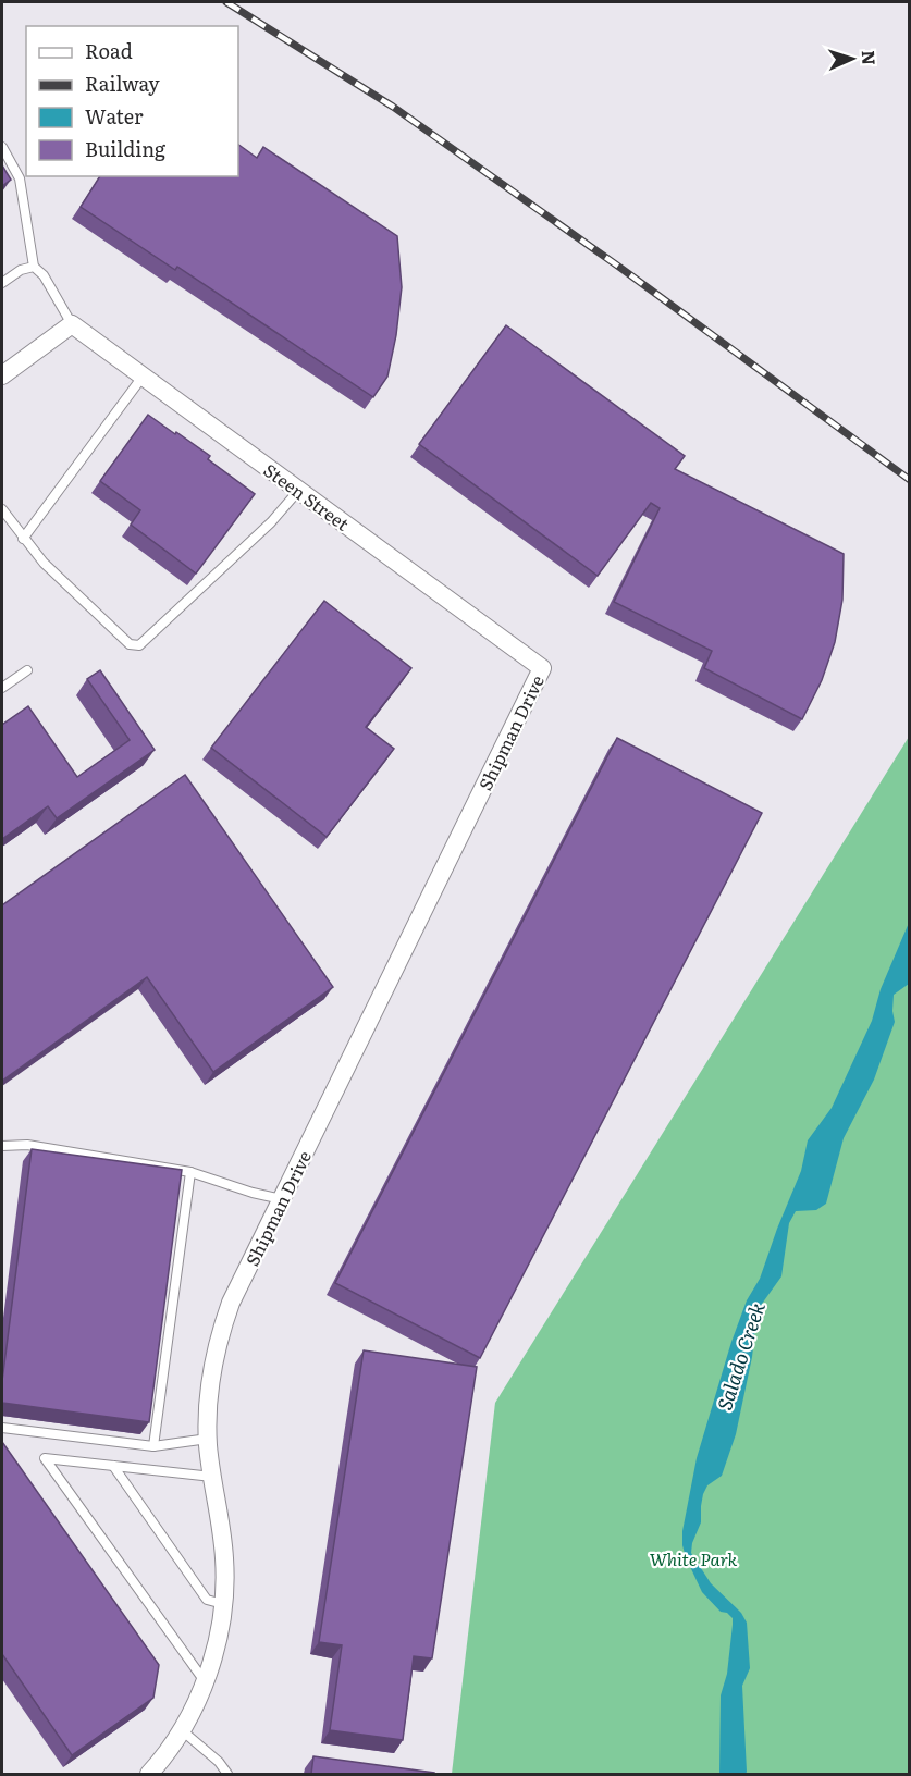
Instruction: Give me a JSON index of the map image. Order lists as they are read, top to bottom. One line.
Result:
{"streets":{"street":["Steen Street","Shipman Drive"]},"crossings":[["Steen Street","Shipman Drive"]],"water":["Salado Creek"],"parks":["White Park"],"legend":["Road","Railway","Water","Building"],"north":"right"}
